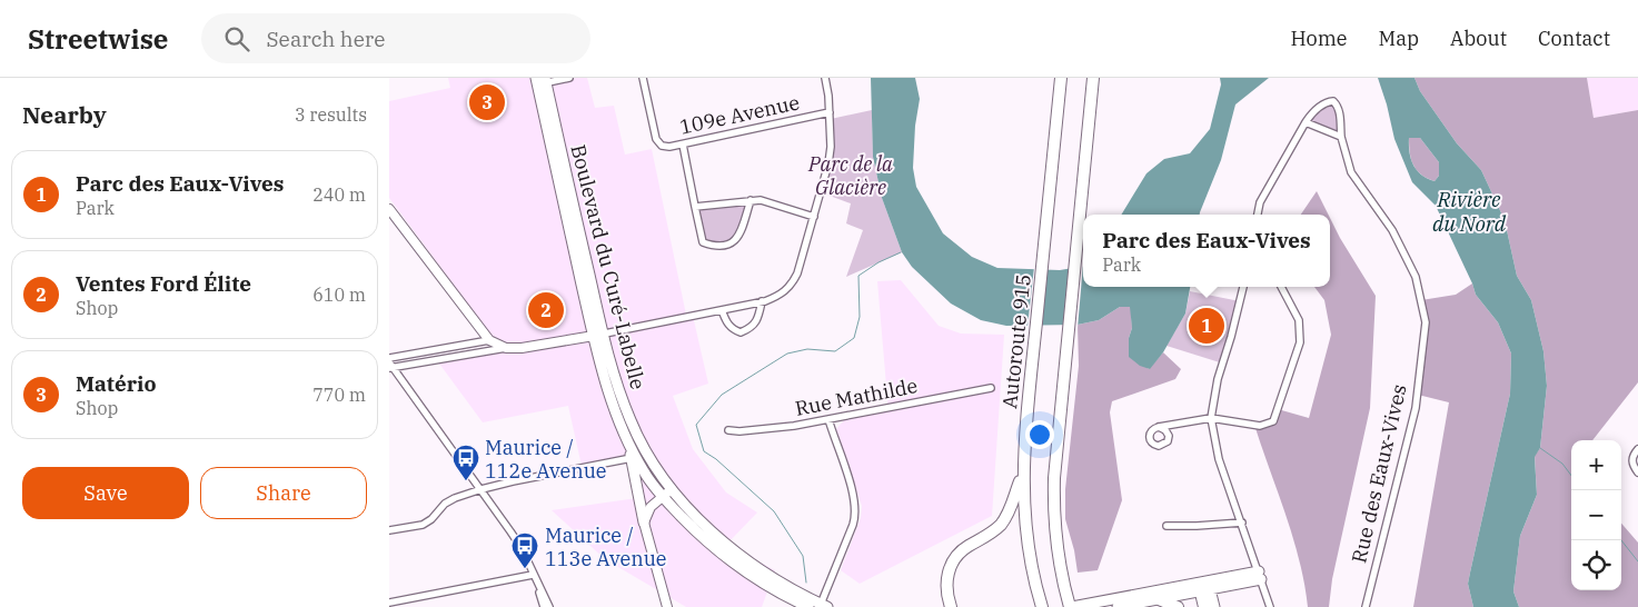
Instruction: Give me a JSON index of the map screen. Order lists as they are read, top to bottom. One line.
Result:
{"streets":{"highway":["Autoroute 915"],"main road":["Boulevard du Curé-Labelle"],"street":["109e Avenue","Rue Mathilde","Rue des Eaux-Vives"]},"water":["Rivière du Nord"],"parks":["Parc de la Glacière"],"places":{"bus stop":["Maurice / 112e Avenue","Maurice / 113e Avenue"]},"page":{"header":"Streetwise","search":"Search here","nav":["Home","Map","About","Contact"],"heading":["Nearby","3 results"],"pins":["3","2","1"],"list":[{"mark":"1","name":"Parc des Eaux-Vives","note":"Park","value":"240 m"},{"mark":"2","name":"Ventes Ford Élite","note":"Shop","value":"610 m"},{"mark":"3","name":"Matério","note":"Shop","value":"770 m"}],"popup":["Parc des Eaux-Vives","Park"],"map_buttons":["+","−"],"buttons":["Save","Share"]}}
